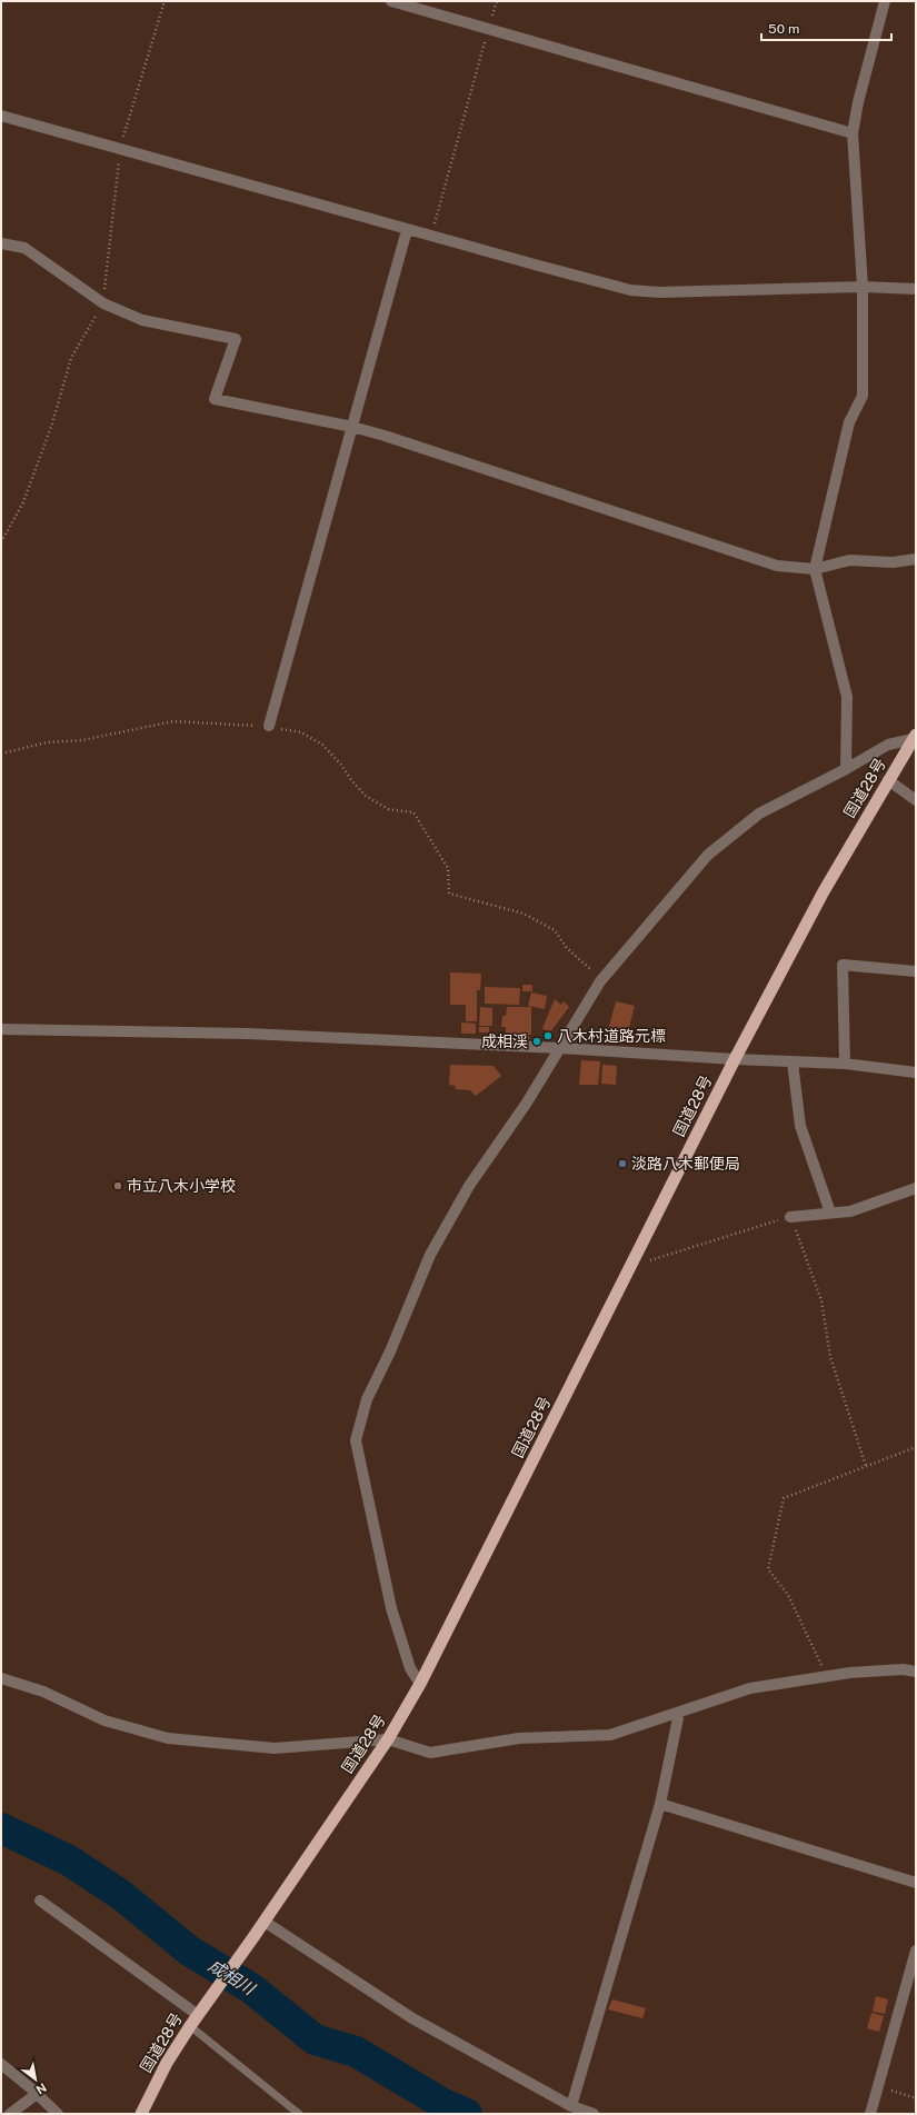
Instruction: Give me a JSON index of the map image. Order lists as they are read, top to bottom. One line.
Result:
{"streets":{"highway":["国道28号"]},"water":["成相川"],"places":["八木村道路元標","成相渓","淡路八木郵便局","市立八木小学校"],"scale_bar":"50 m","north":"bottom right"}
